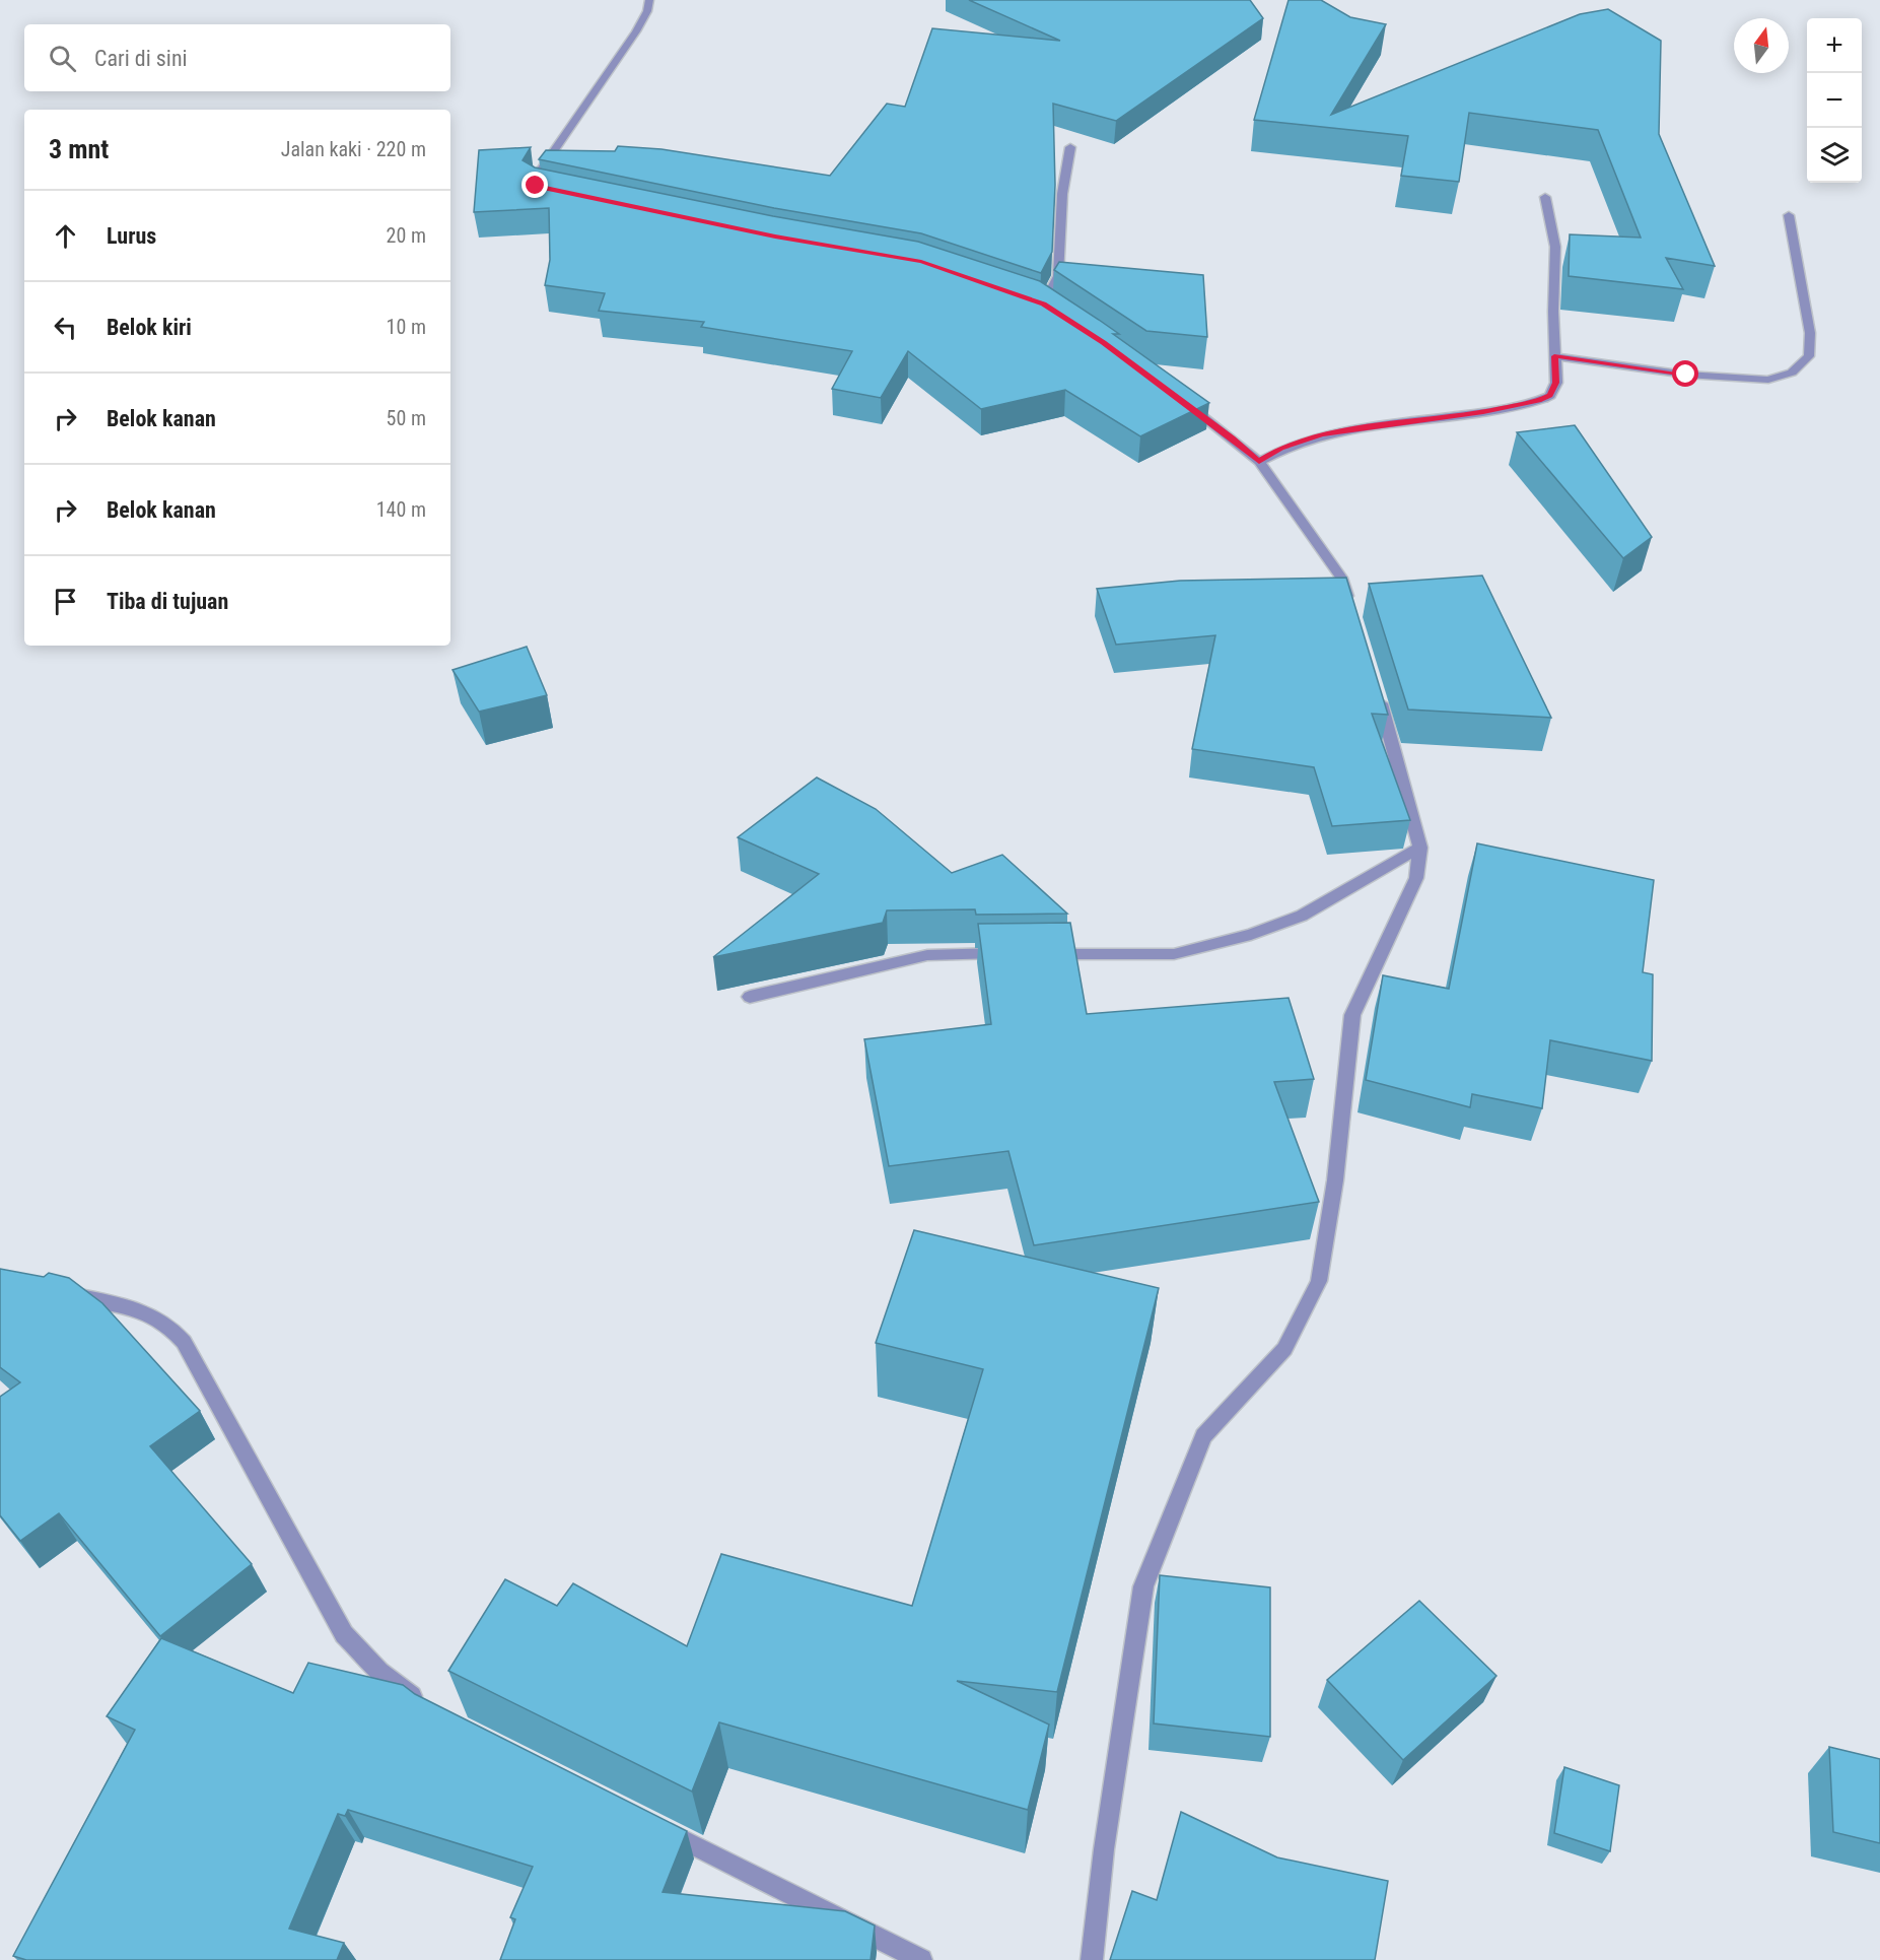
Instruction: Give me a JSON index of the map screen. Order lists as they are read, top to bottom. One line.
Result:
{"north":"top","page":{"map_buttons":["+","−"],"search":"Cari di sini","heading":["3 mnt","Jalan kaki · 220 m"],"list":[["Lurus","20 m"],["Belok kiri","10 m"],["Belok kanan","50 m"],["Belok kanan","140 m"],"Tiba di tujuan"]}}
